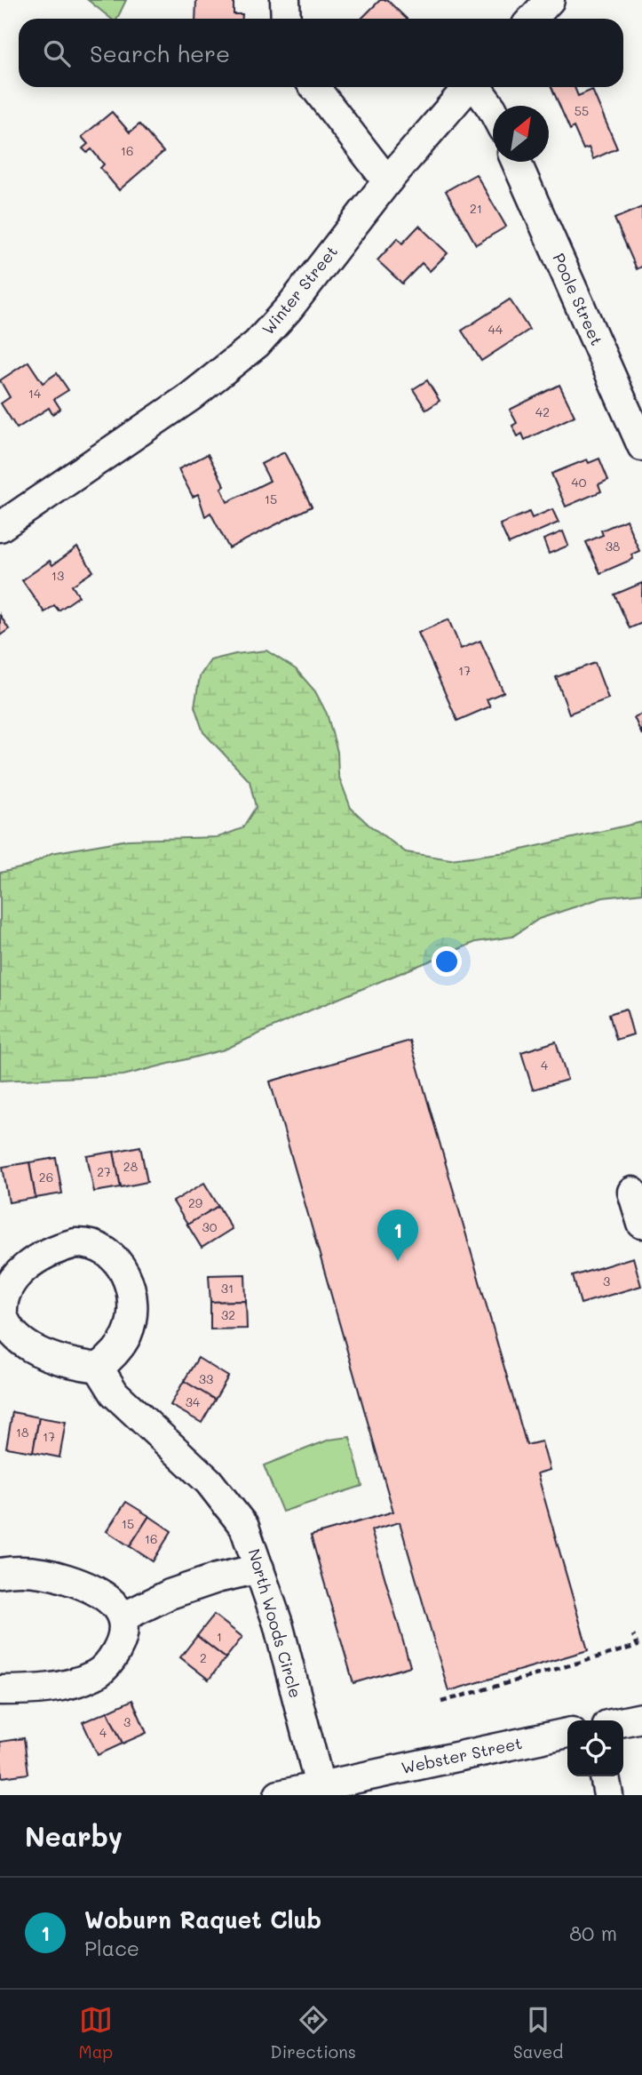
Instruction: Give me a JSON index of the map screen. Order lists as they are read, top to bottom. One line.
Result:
{"streets":{"street":["Winter Street","Poole Street","North Woods Circle","Webster Street"]},"crossings":[["North Woods Circle","Webster Street"]],"house_numbers":["55","16","21","44","14","42","40","15","38","13","17","4","28","27","26","29","30","3","31","32","33","34","18","17","15","16","1","2","3","4"],"north":"top right","page":{"search":"Search here","pins":"1","heading":"Nearby","list":[{"mark":"1","name":"Woburn Raquet Club","note":"Place","value":"80 m"}],"nav":["Map","Directions","Saved"]}}
